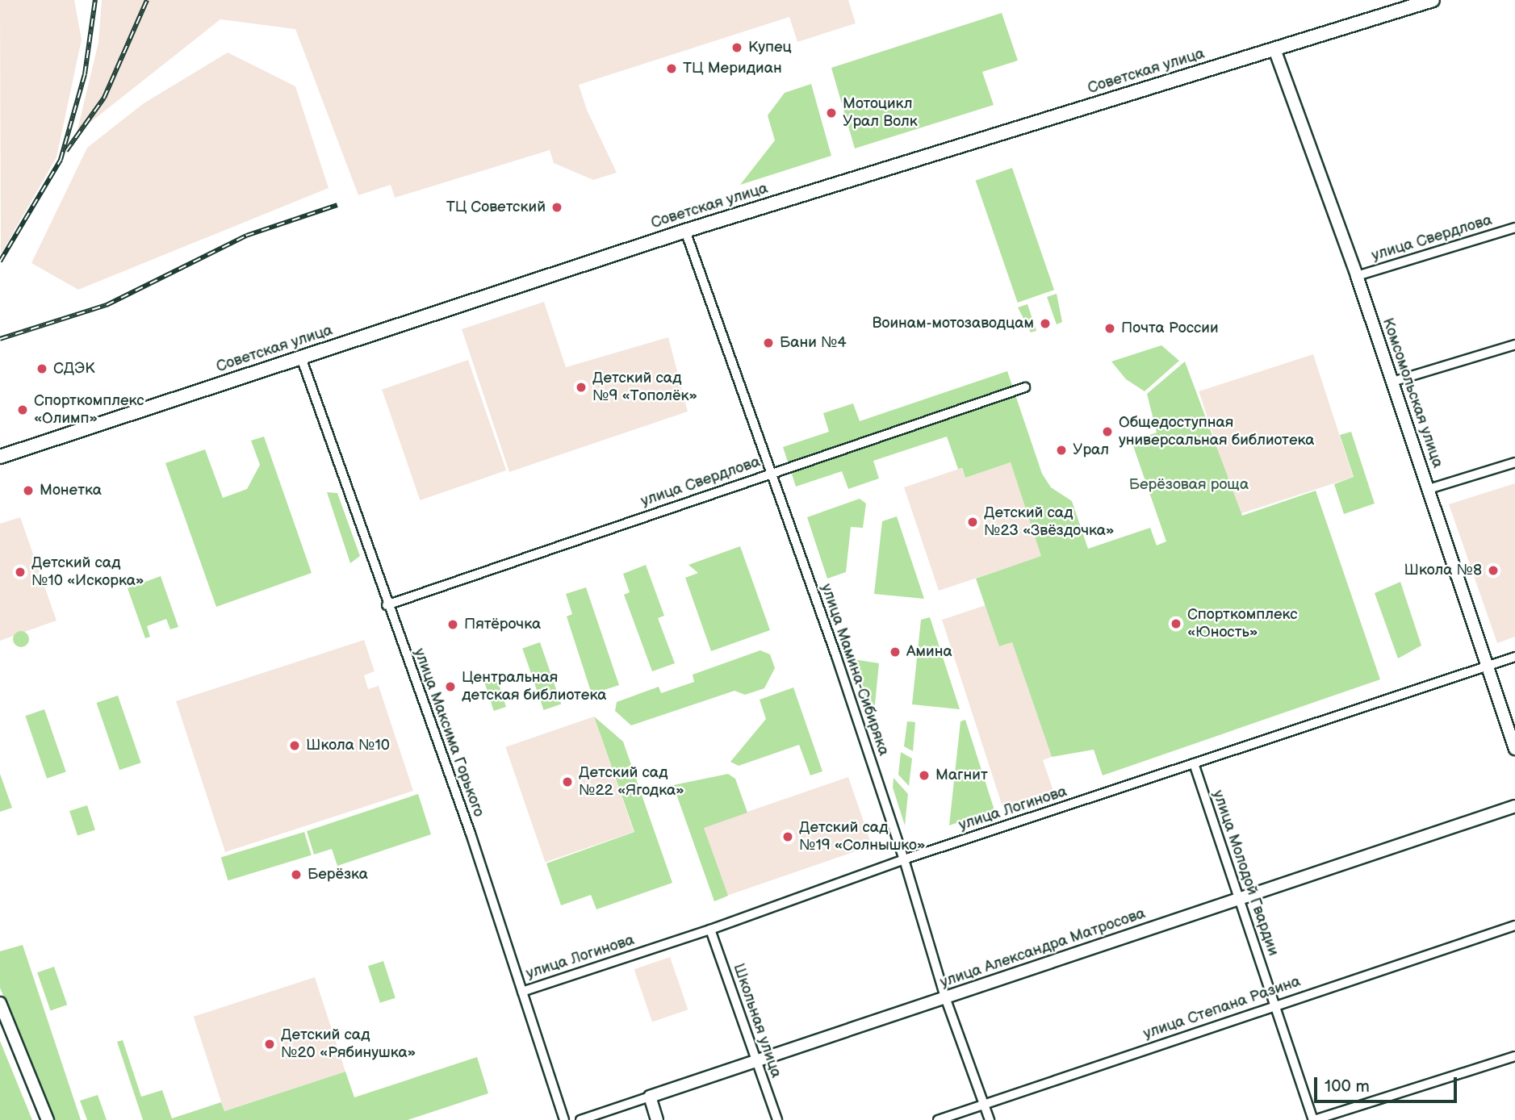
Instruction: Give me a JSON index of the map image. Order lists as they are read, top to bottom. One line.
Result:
{"streets":{"main road":["Советская улица"],"street":["улица Свердлова","Комсомольская улица","улица Мамина-Сибиряка","улица Максима Горького","улица Логинова","улица Молодой Гвардии","улица Александра Матросова","улица Степана Разина","Школьная улица"]},"crossings":[["Советская улица","Комсомольская улица"],["Советская улица","улица Мамина-Сибиряка"],["Советская улица","улица Максима Горького"],["улица Свердлова","Комсомольская улица"],["улица Свердлова","улица Мамина-Сибиряка"],["улица Свердлова","улица Максима Горького"],["Комсомольская улица","улица Логинова"],["улица Мамина-Сибиряка","улица Логинова"],["улица Мамина-Сибиряка","улица Александра Матросова"],["улица Мамина-Сибиряка","улица Степана Разина"],["улица Максима Горького","улица Логинова"],["улица Логинова","улица Молодой Гвардии"],["улица Логинова","Школьная улица"],["улица Молодой Гвардии","улица Александра Матросова"],["улица Молодой Гвардии","улица Степана Разина"],["улица Александра Матросова","Школьная улица"]],"parks":["Берёзовая роща"],"places":["Купец","ТЦ Меридиан","Мотоцикл Урал Волк","ТЦ Советский","Воинам-мотозаводцам","Почта России","Бани №4","СДЭК","Детский сад №9 «Тополёк»","Спорткомплекс «Олимп»","Общедоступная универсальная библиотека","Урал","Монетка","Детский сад №23 «Звёздочка»","Школа №8","Детский сад №10 «Искорка»","Спорткомплекс «Юность»","Пятёрочка","Амина","Центральная детская библиотека","Школа №10","Магнит","Детский сад №22 «Ягодка»","Детский сад №19 «Солнышко»","Берёзка","Детский сад №20 «Рябинушка»"],"scale_bar":"100 m"}
